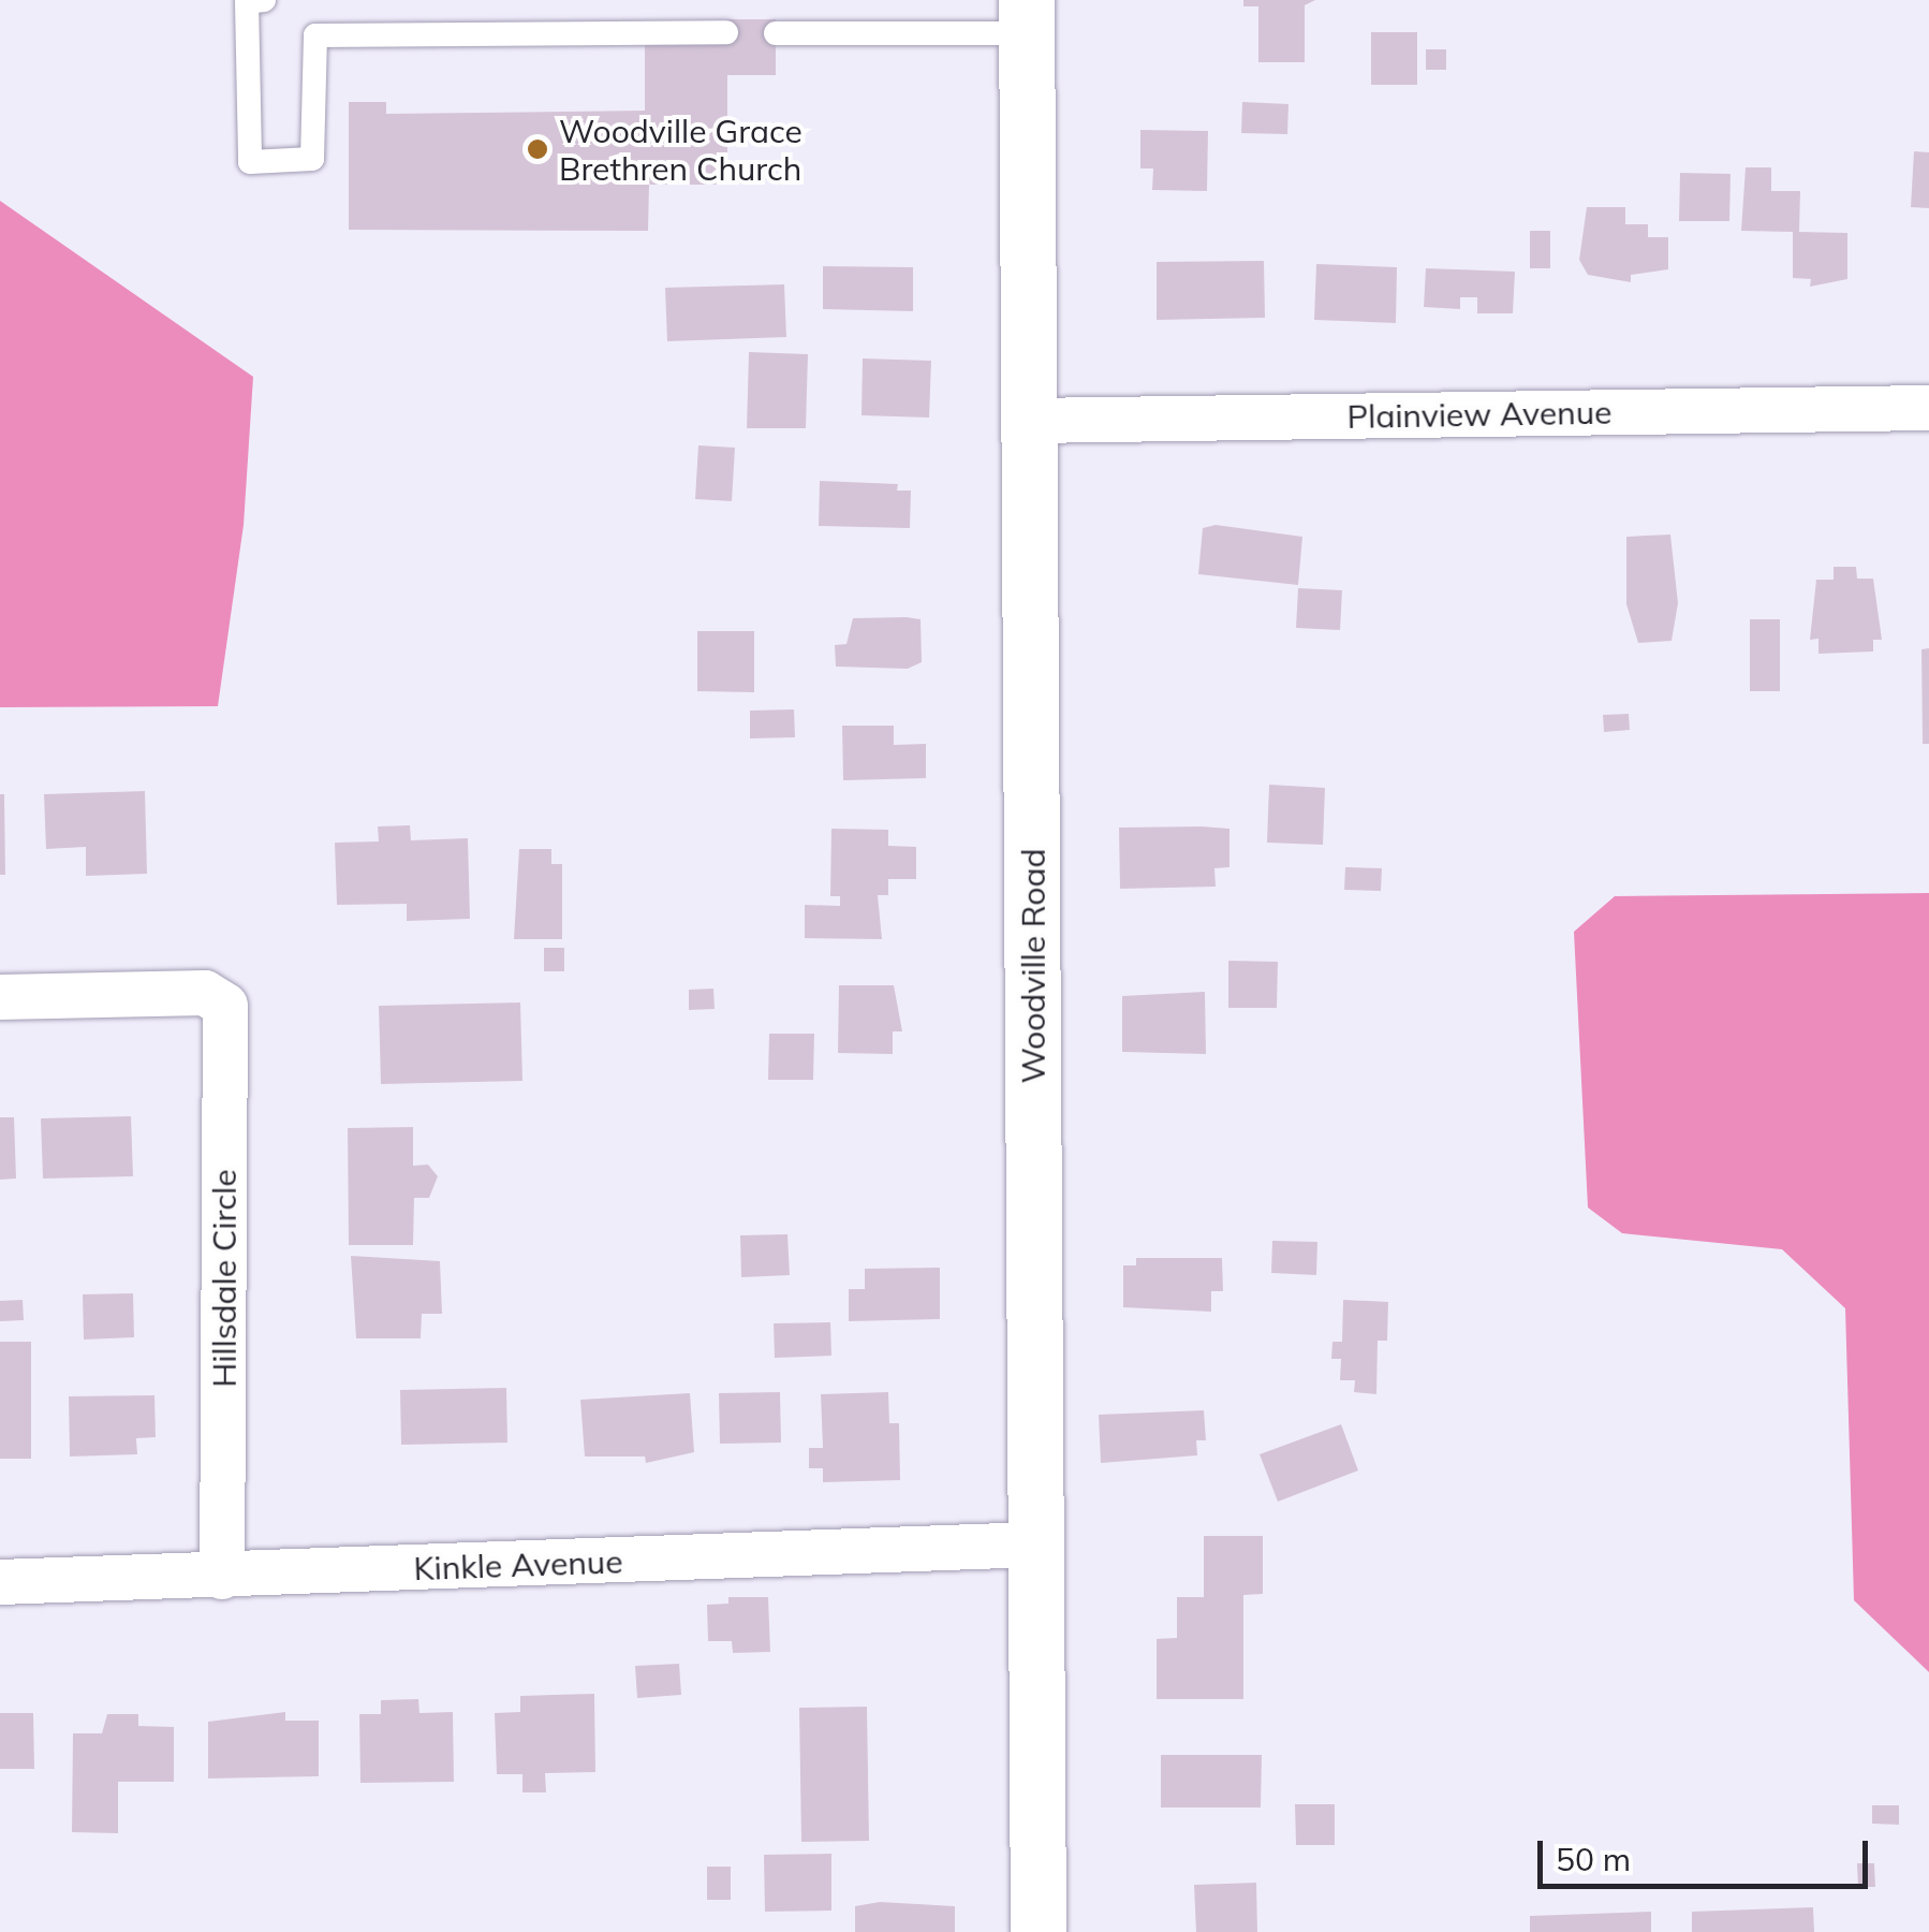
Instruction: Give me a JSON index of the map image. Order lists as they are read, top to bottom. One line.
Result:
{"streets":{"street":["Plainview Avenue","Woodville Road","Hillsdale Circle","Kinkle Avenue"]},"crossings":[["Plainview Avenue","Woodville Road"],["Woodville Road","Kinkle Avenue"],["Hillsdale Circle","Kinkle Avenue"]],"places":["Woodville Grace Brethren Church"],"scale_bar":"50 m"}
